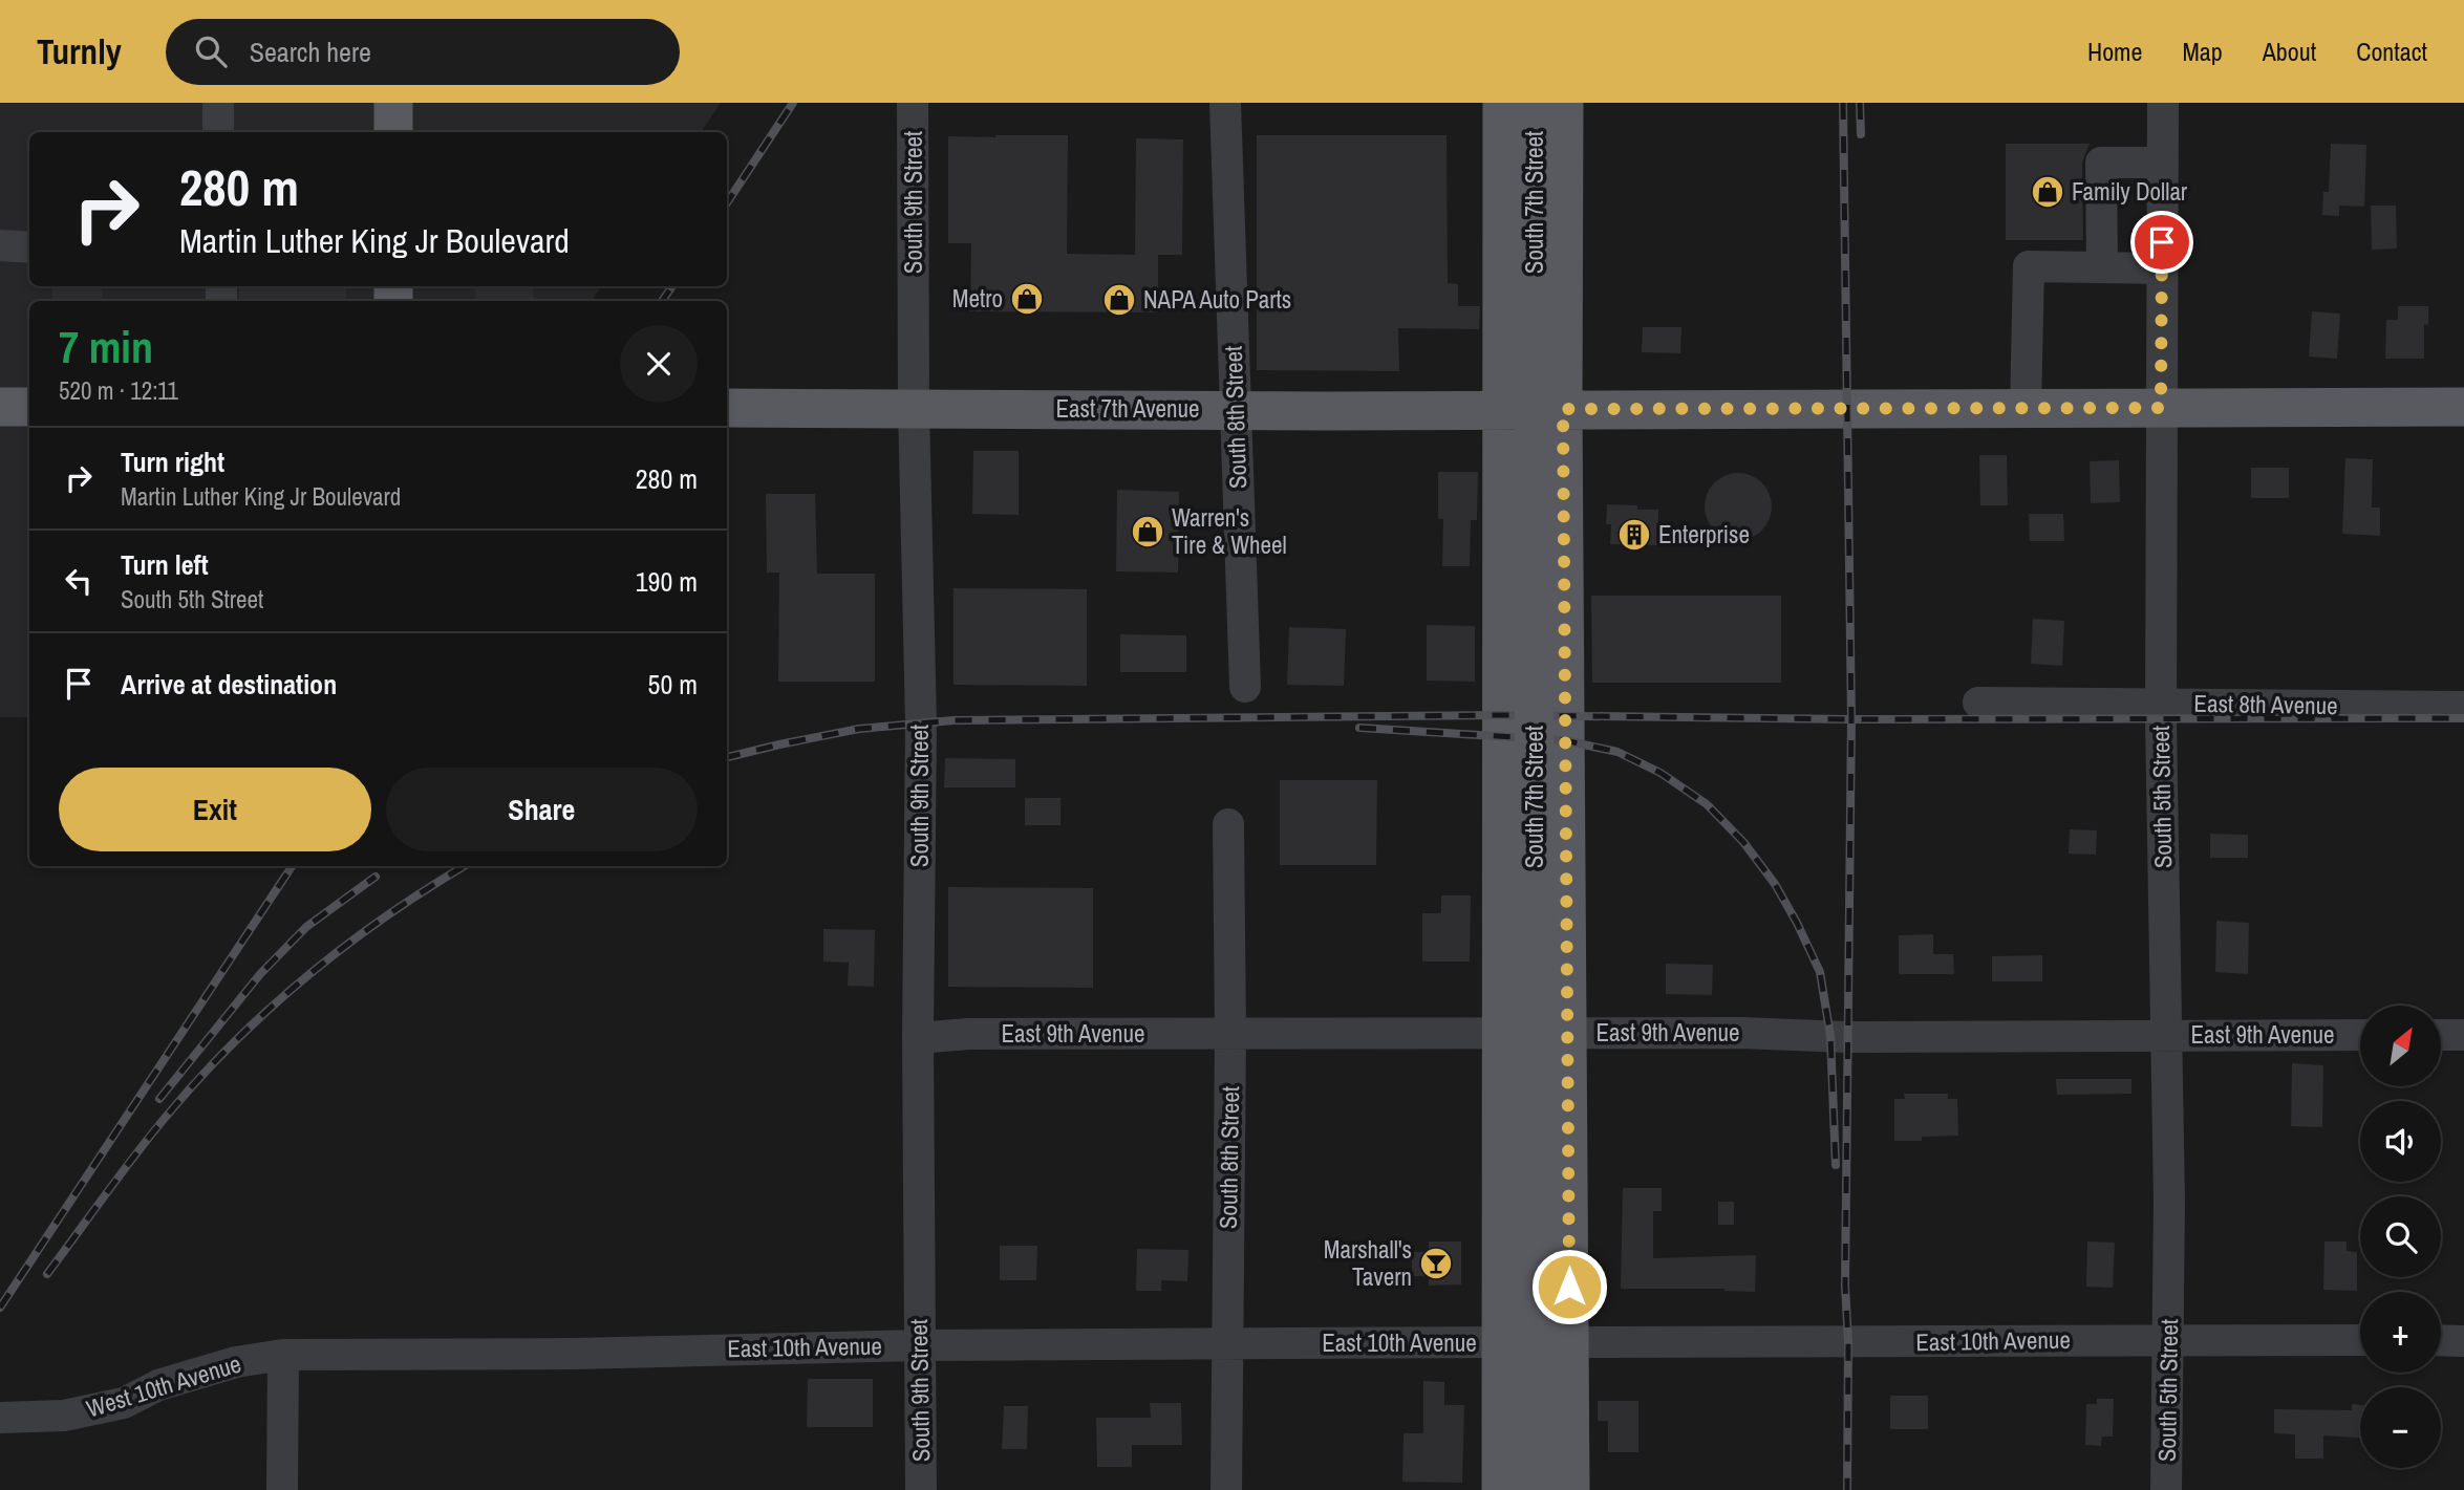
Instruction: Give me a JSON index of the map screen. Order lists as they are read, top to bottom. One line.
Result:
{"streets":{"main road":["South 7th Street","East 7th Avenue"],"street":["South 9th Street","South 8th Street","East 8th Avenue","South 5th Street","East 9th Avenue","East 10th Avenue","West 10th Avenue"]},"crossings":[["South 9th Street","East 7th Avenue"],["South 9th Street","East 9th Avenue"],["South 9th Street","East 10th Avenue"],["East 7th Avenue","South 8th Street"],["East 7th Avenue","South 5th Street"],["South 8th Street","East 9th Avenue"],["South 8th Street","East 10th Avenue"],["East 8th Avenue","South 5th Street"],["South 5th Street","East 9th Avenue"],["South 5th Street","East 10th Avenue"],["East 10th Avenue","West 10th Avenue"]],"places":{"shop":["Family Dollar","Metro","NAPA Auto Parts","Warren's Tire & Wheel"],"building":["Enterprise"],"bar":["Marshall's Tavern"]},"north":"top right","page":{"header":"Turnly","search":"Search here","nav":["Home","Map","About","Contact"],"turn":["280 m","Martin Luther King Jr Boulevard"],"heading":["7 min","520 m · 12:11"],"list":[{"name":"Turn right","note":"Martin Luther King Jr Boulevard","value":"280 m"},{"name":"Turn left","note":"South 5th Street","value":"190 m"},{"name":"Arrive at destination","value":"50 m"}],"buttons":["Exit","Share"],"map_buttons":["+","−"]}}
